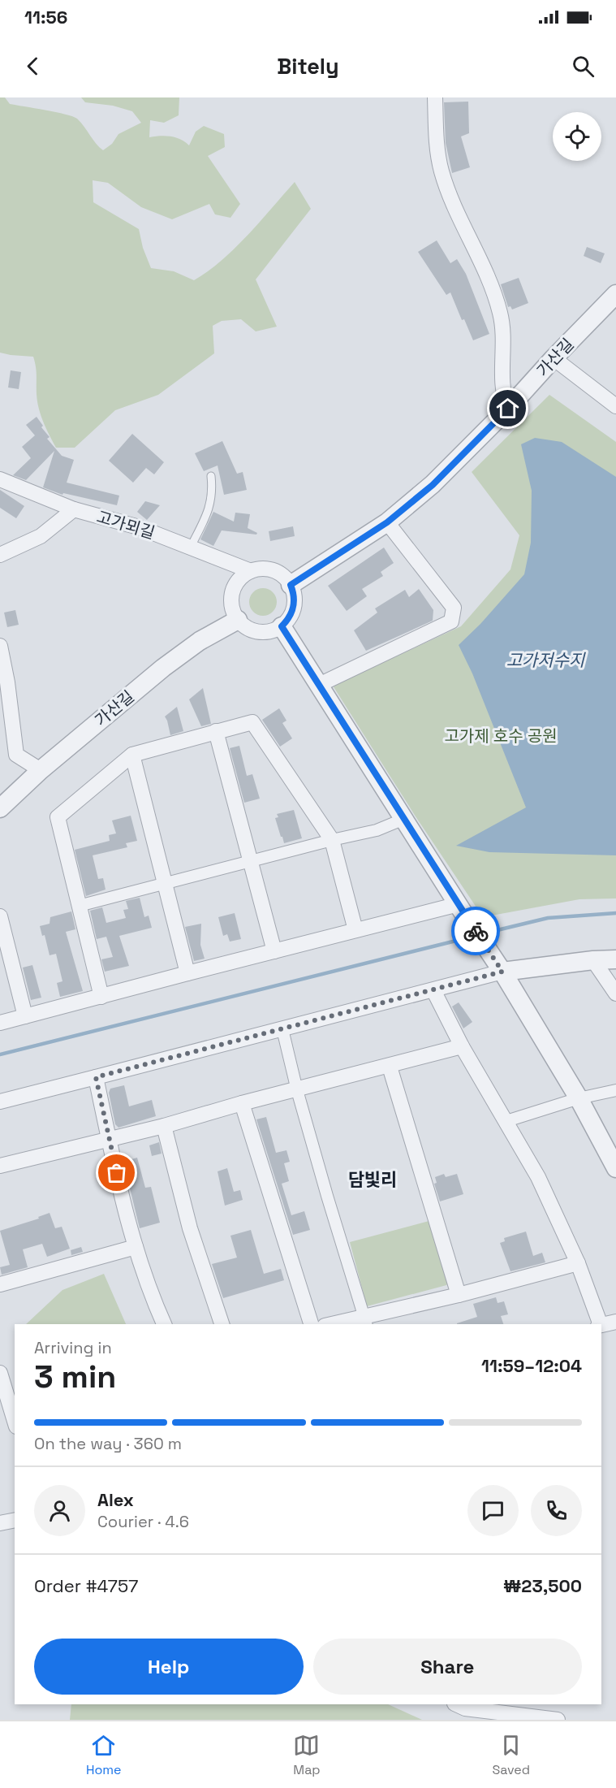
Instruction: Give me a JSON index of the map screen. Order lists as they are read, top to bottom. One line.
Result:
{"streets":{"street":["가산길","고가뫼길"]},"crossings":[["가산길","고가뫼길"]],"districts":["담빛리"],"water":["고가저수지"],"parks":["고가제 호수 공원"],"page":{"status":"11:56","header":"Bitely","heading":["3 min","Arriving in","11:59–12:04"],"panel":["Alex","Courier · 4.6","Order #4757","₩23,500"],"bar":"On the way · 360 m","buttons":["Help","Share"],"tabs":["Home","Map","Saved"]}}
